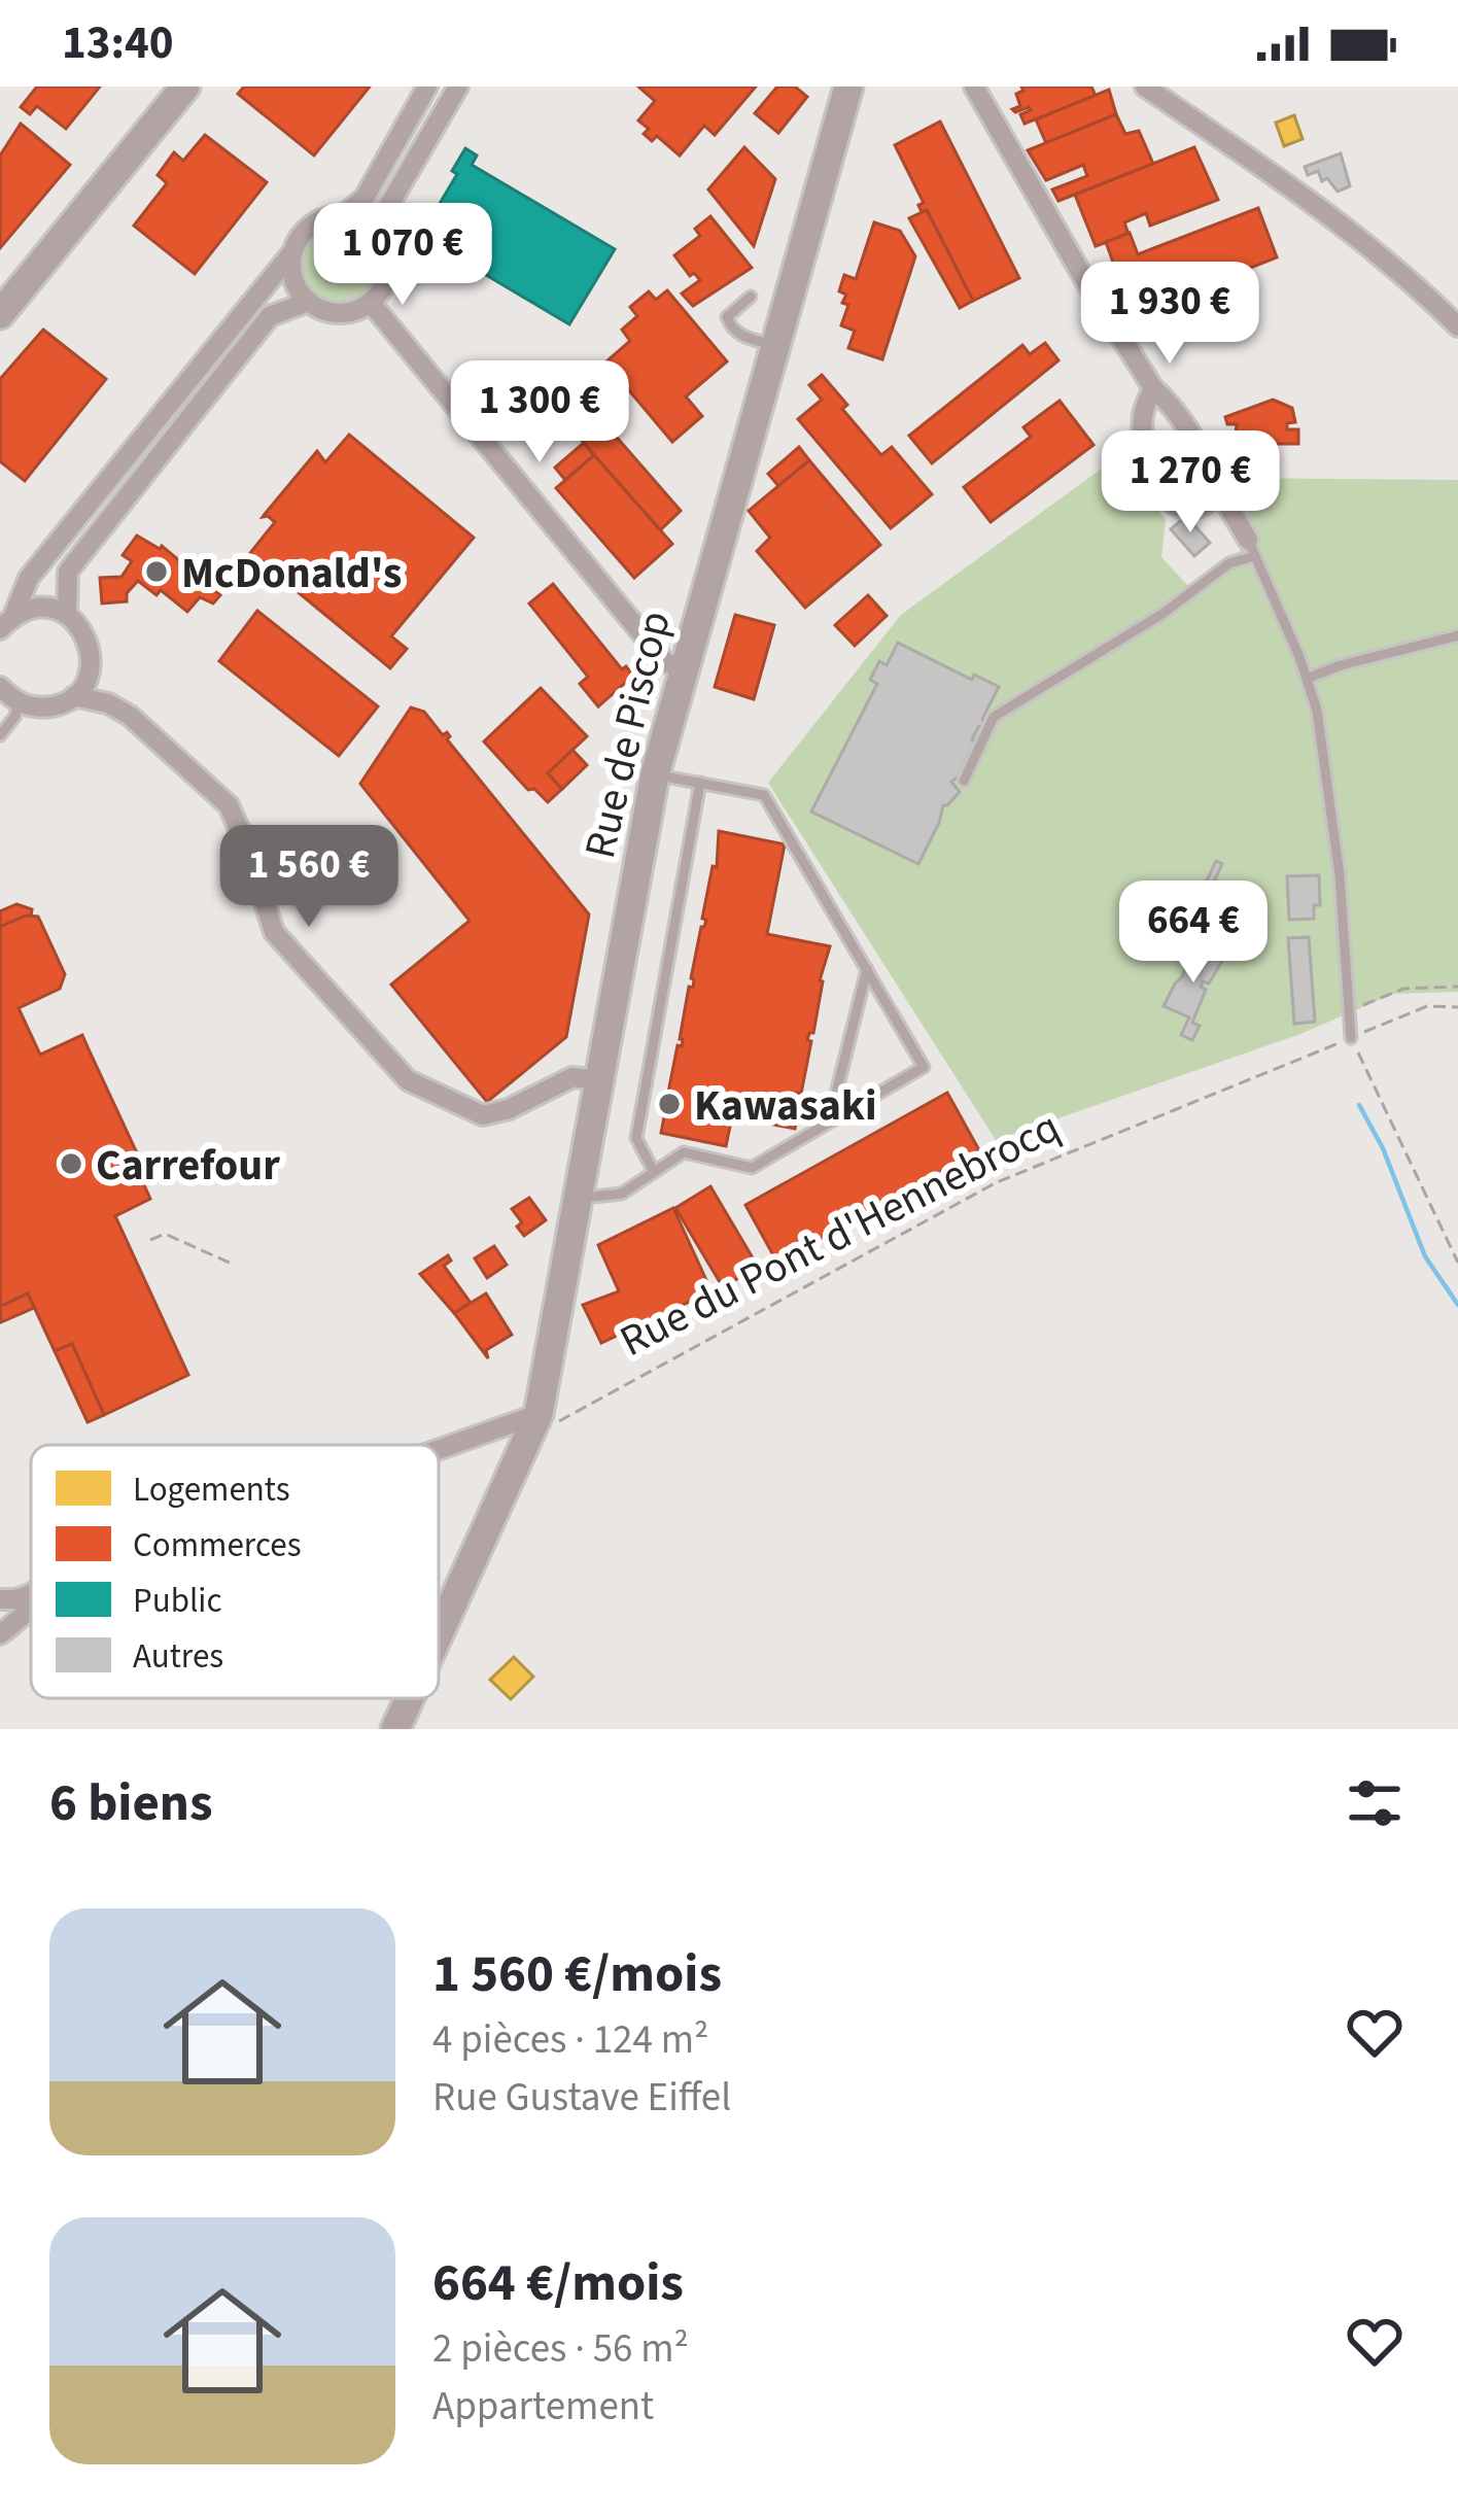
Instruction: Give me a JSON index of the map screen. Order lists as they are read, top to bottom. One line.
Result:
{"streets":{"street":["Rue de Piscop"],"path":["Rue du Pont d'Hennebrocq"]},"crossings":[["Rue de Piscop","Rue du Pont d'Hennebrocq"]],"places":["McDonald's","Kawasaki","Carrefour"],"legend":["Logements","Commerces","Public","Autres"],"page":{"status":"13:40","price":["1 070 €","1 930 €","1 300 €","1 270 €","1 560 €","664 €"],"heading":"6 biens","list":[{"name":"1 560 €/mois","note":"4 pièces · 124 m² · Rue Gustave Eiffel"},{"name":"664 €/mois","note":"2 pièces · 56 m² · Appartement"}]}}
